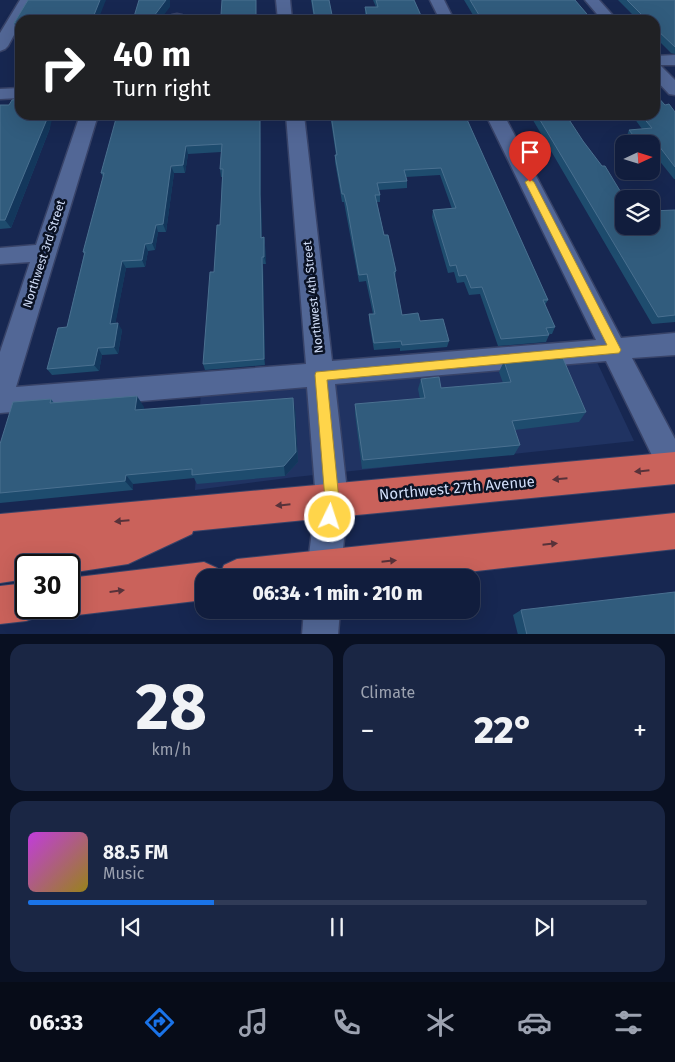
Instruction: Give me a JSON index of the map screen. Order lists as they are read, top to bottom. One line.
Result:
{"streets":{"highway":["Northwest 27th Avenue"],"street":["Northwest 3rd Street","Northwest 4th Street"]},"crossings":[["Northwest 4th Street","Northwest 27th Avenue"]],"north":"right","page":{"turn":["40 m","Turn right"],"limit":"30","trip":"06:34 · 1 min · 210 m","tile":[["28","km/h"],"Climate"],"heat":["−","22°","+"],"song":["88.5 FM","Music"],"tabs":"06:33"}}
